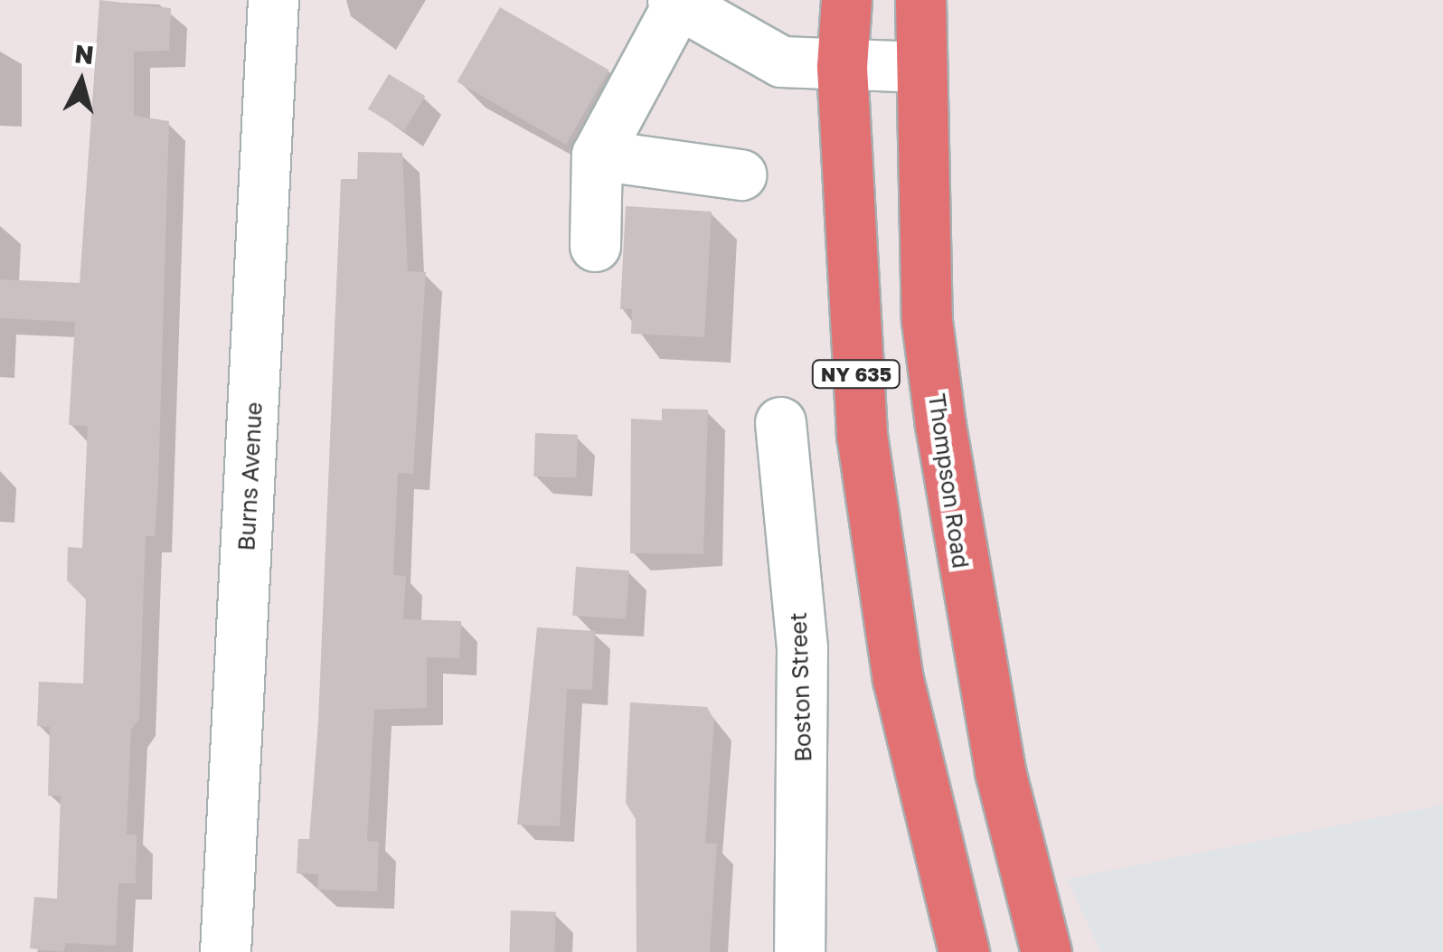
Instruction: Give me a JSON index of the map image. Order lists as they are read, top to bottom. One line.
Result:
{"streets":{"main road":["NY 635","Thompson Road"],"street":["Burns Avenue","Boston Street"]},"north":"top"}
